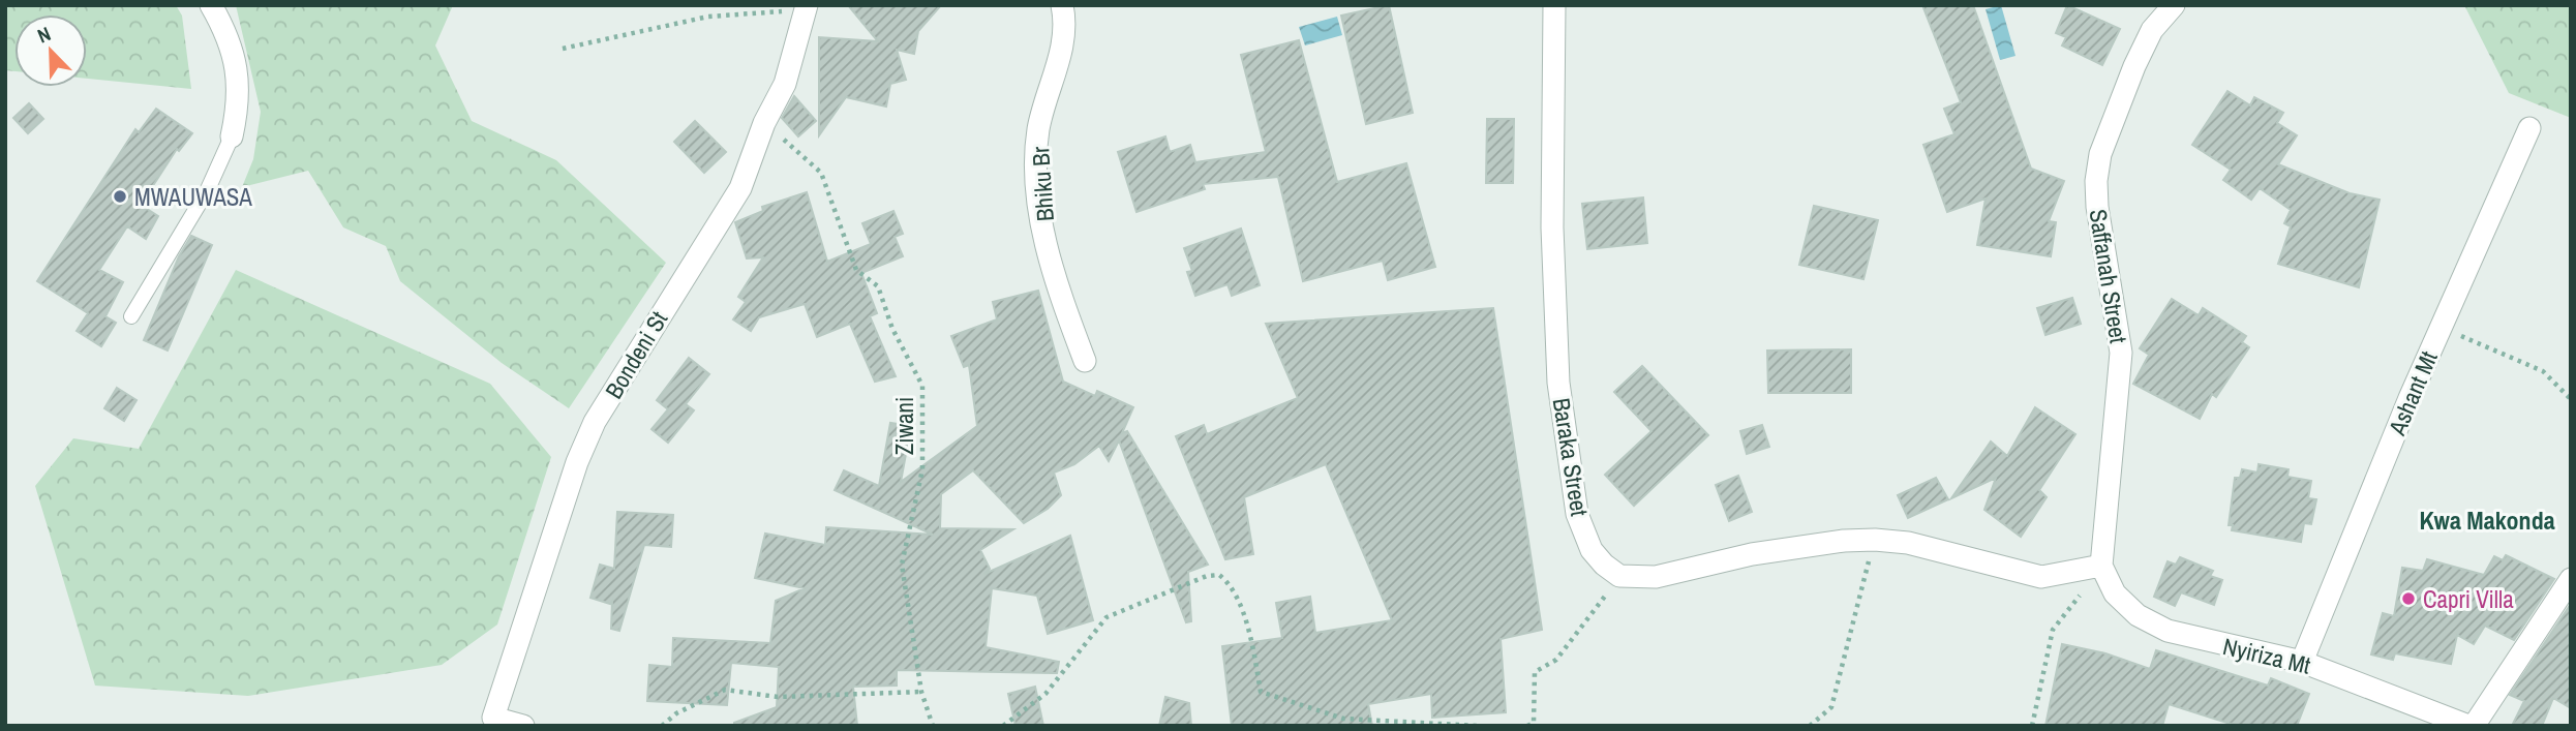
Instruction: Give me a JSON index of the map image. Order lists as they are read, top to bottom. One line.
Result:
{"streets":{"street":["Bhiku Br","Saffanah Street","Bondeni St","Ashant Mt","Baraka Street","Nyiriza Mt"],"path":["Ziwani"]},"crossings":[["Saffanah Street","Nyiriza Mt"],["Bondeni St","Ziwani"],["Ashant Mt","Nyiriza Mt"]],"districts":["Kwa Makonda"],"places":["MWAUWASA","Capri Villa"],"north":"top left"}
